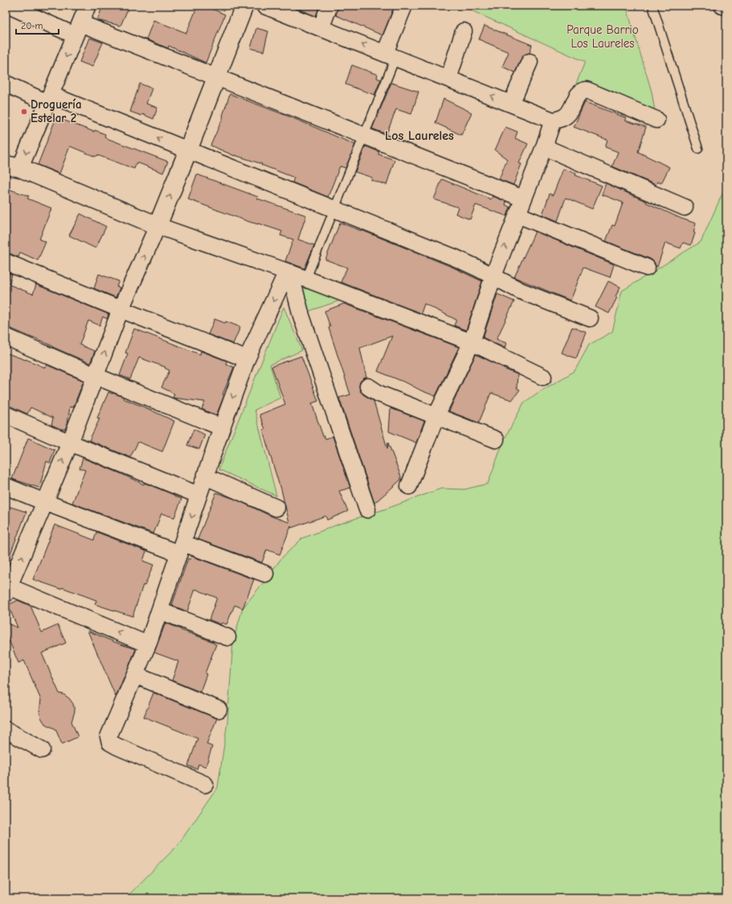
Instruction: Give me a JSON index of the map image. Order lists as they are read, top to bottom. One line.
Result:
{"districts":["Los Laureles"],"parks":["Parque Barrio Los Laureles"],"places":["Droguería Estelar 2"],"scale_bar":"20 m"}
